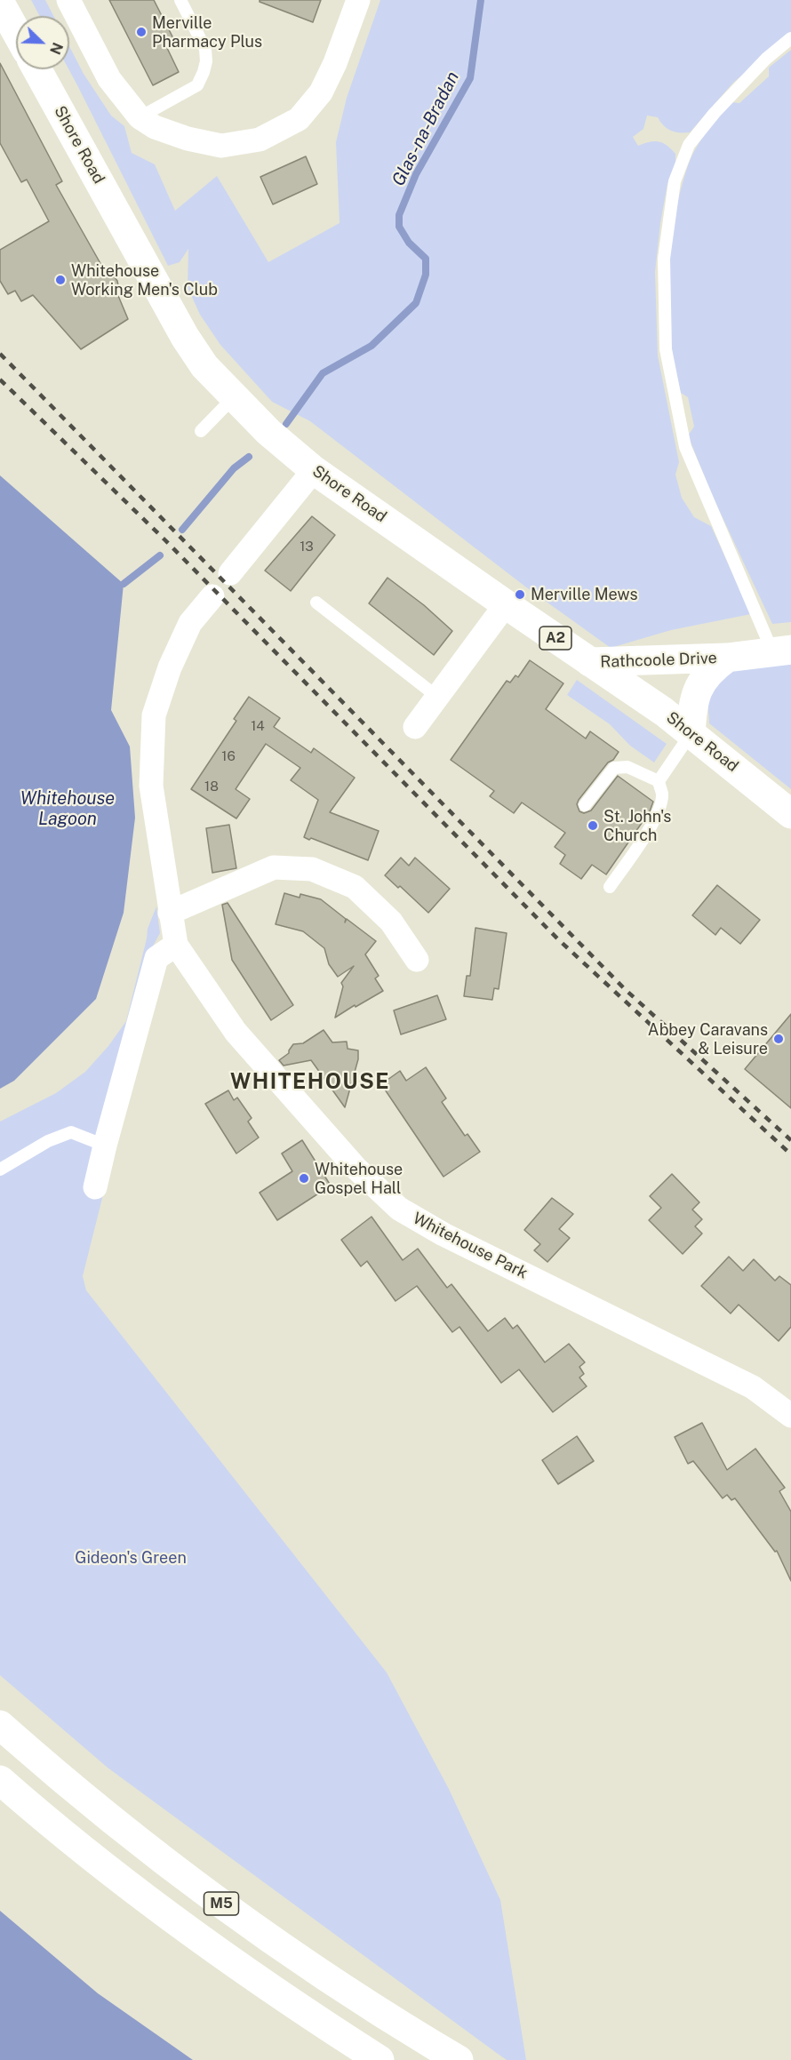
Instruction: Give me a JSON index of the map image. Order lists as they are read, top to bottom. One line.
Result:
{"streets":{"main road":["Shore Road","A2","Rathcoole Drive","M5"],"street":["Whitehouse Park"]},"crossings":[["Shore Road","Rathcoole Drive"]],"districts":["WHITEHOUSE"],"water":["Glas-na-Bradan","Whitehouse Lagoon"],"parks":["Gideon's Green"],"places":["Merville Pharmacy Plus","Whitehouse Working Men's Club","Merville Mews","St. John's Church","Abbey Caravans & Leisure","Whitehouse Gospel Hall"],"house_numbers":["13","14","16","18"],"north":"bottom right"}
